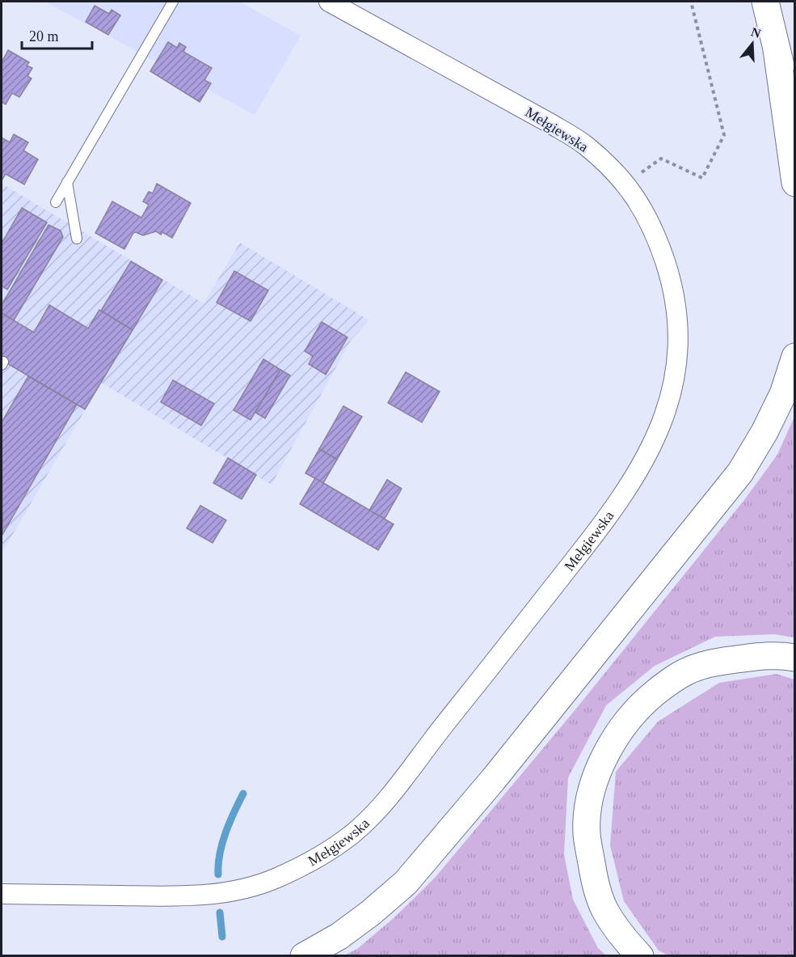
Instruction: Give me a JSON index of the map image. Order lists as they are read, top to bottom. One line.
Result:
{"streets":{"street":["Mełgiewska"]},"scale_bar":"20 m","north":"top"}
